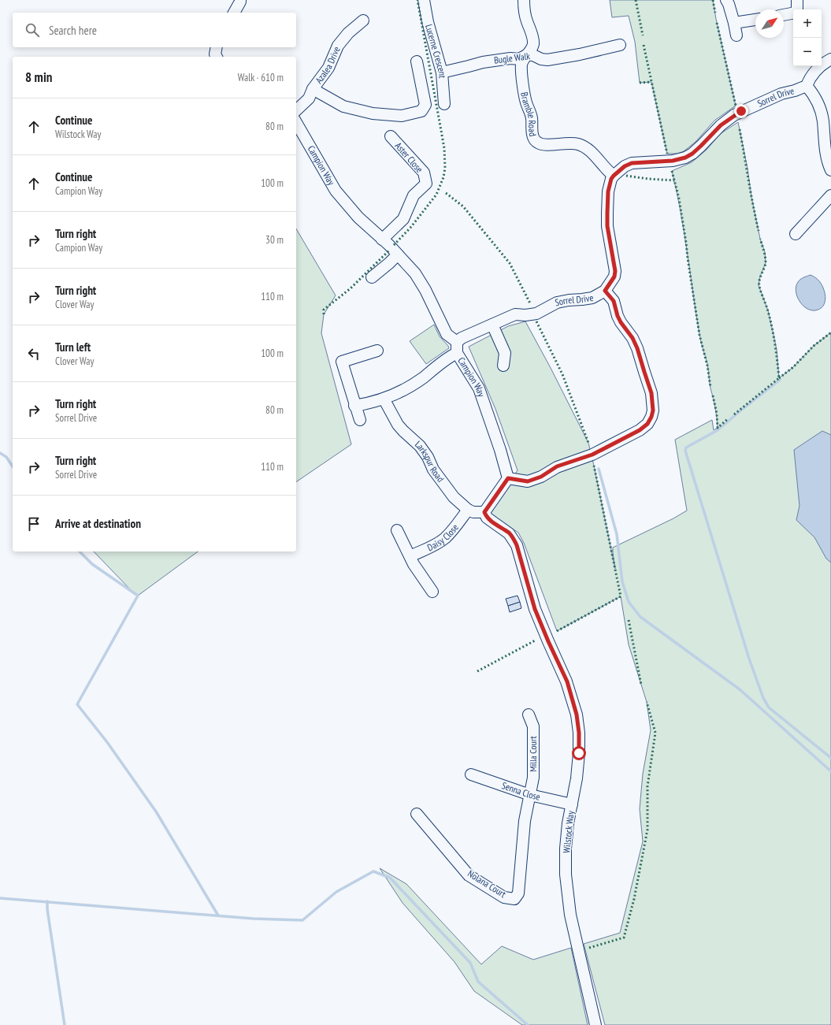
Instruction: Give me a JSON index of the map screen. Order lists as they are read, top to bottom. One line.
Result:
{"streets":{"street":["Lucerne Crescent","Bugle Walk","Azalea Drive","Sorrel Drive","Bramble Road","Aster Close","Campion Way","Larkspur Road","Daisy Close","Milla Court","Senna Close","Wilstock Way","Nolana Court"]},"crossings":[["Lucerne Crescent","Bugle Walk"],["Bugle Walk","Bramble Road"],["Sorrel Drive","Bramble Road"],["Sorrel Drive","Campion Way"],["Sorrel Drive","Larkspur Road"],["Aster Close","Campion Way"],["Larkspur Road","Daisy Close"],["Milla Court","Senna Close"],["Milla Court","Nolana Court"],["Senna Close","Wilstock Way"],["Senna Close","Nolana Court"]],"north":"top right","page":{"map_buttons":["+","−"],"search":"Search here","heading":["8 min","Walk · 610 m"],"list":[["Continue","Wilstock Way","80 m"],["Continue","Campion Way","100 m"],["Turn right","Campion Way","30 m"],["Turn right","Clover Way","110 m"],["Turn left","Clover Way","100 m"],["Turn right","Sorrel Drive","80 m"],["Turn right","Sorrel Drive","110 m"],"Arrive at destination"]}}
